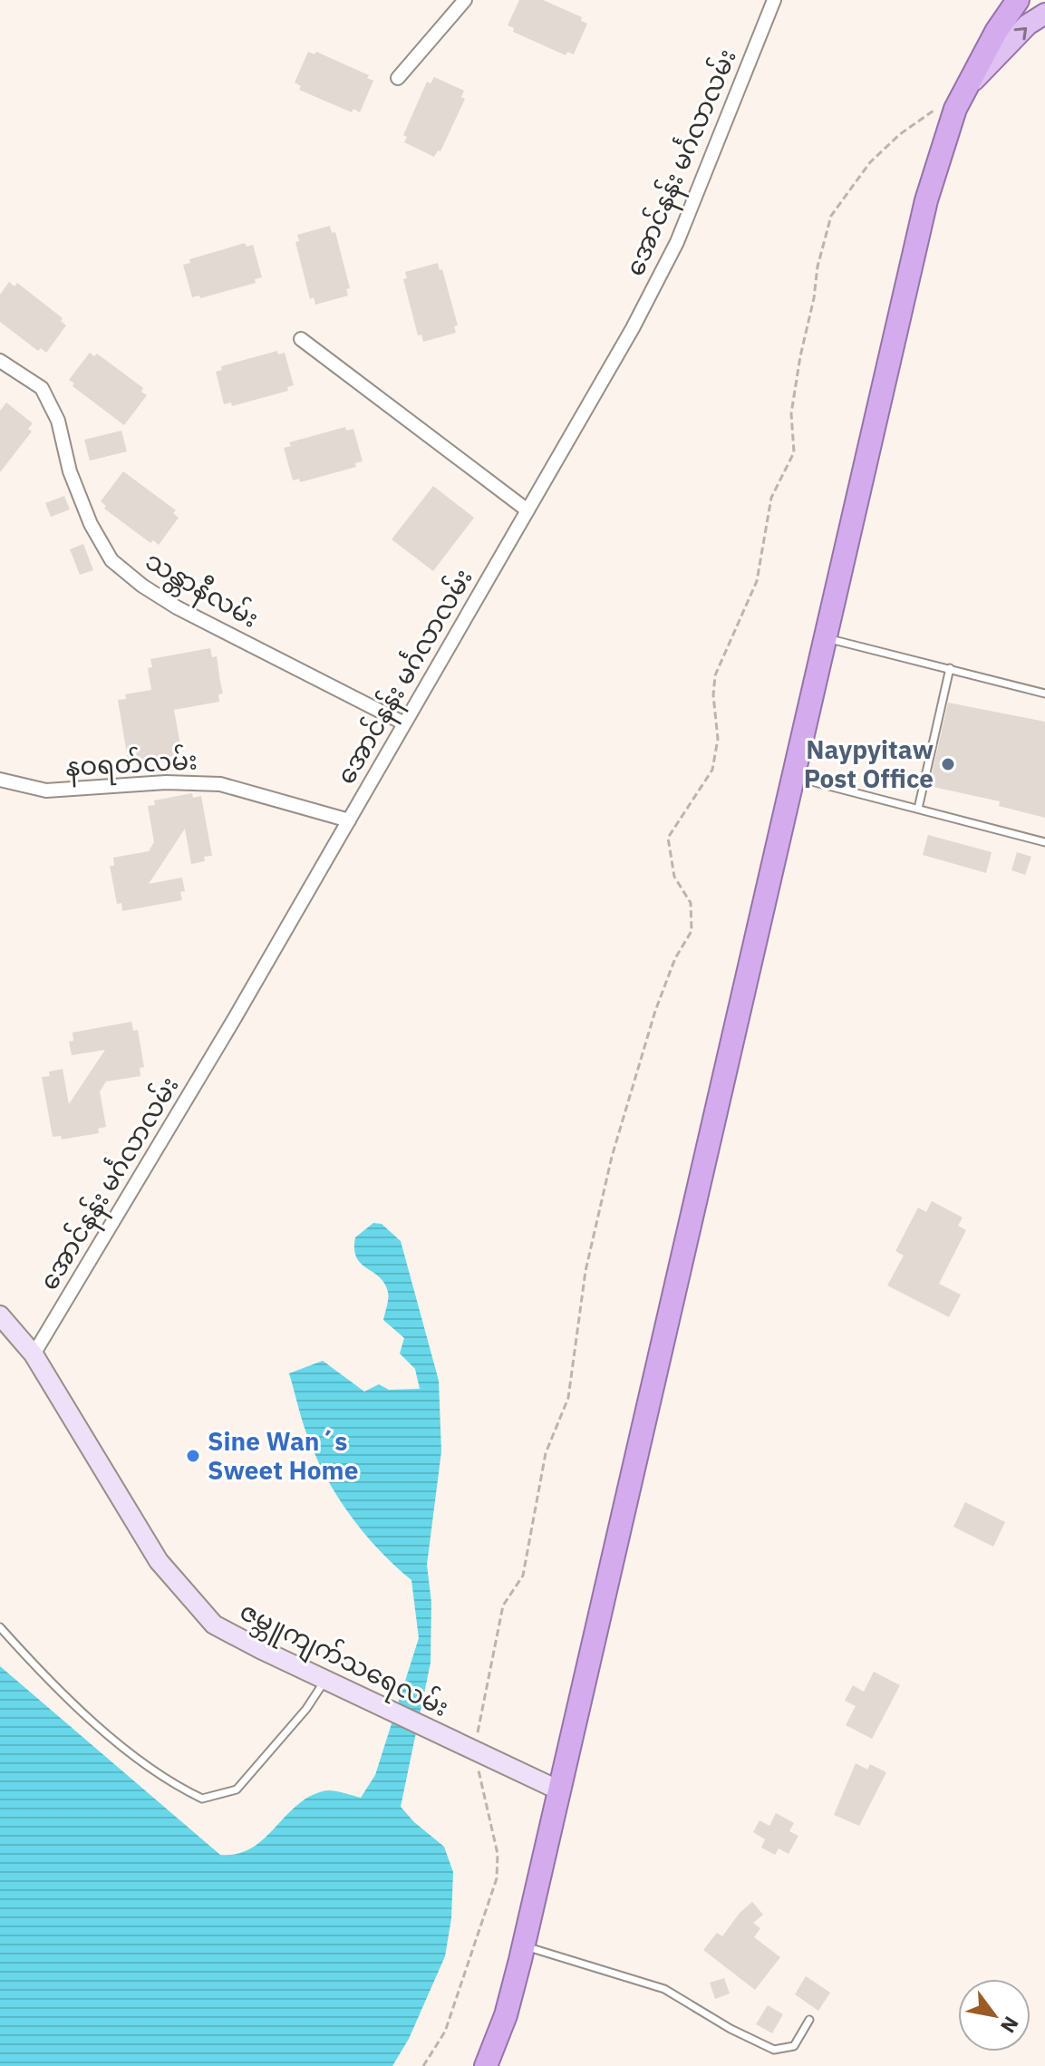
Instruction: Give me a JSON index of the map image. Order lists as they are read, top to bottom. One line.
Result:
{"streets":{"main road":["ဇမ္ဘူကျက်သရေလမ်း"],"street":["အောင်နန်း မင်္ဂလာလမ်း","သန္တာနီလမ်း","နဝရတ်လမ်း"]},"crossings":[["အောင်နန်း မင်္ဂလာလမ်း","သန္တာနီလမ်း"],["အောင်နန်း မင်္ဂလာလမ်း","နဝရတ်လမ်း"],["အောင်နန်း မင်္ဂလာလမ်း","ဇမ္ဘူကျက်သရေလမ်း"]],"places":["Naypyitaw Post Office","Sine Wan´s Sweet Home"],"north":"bottom right"}
